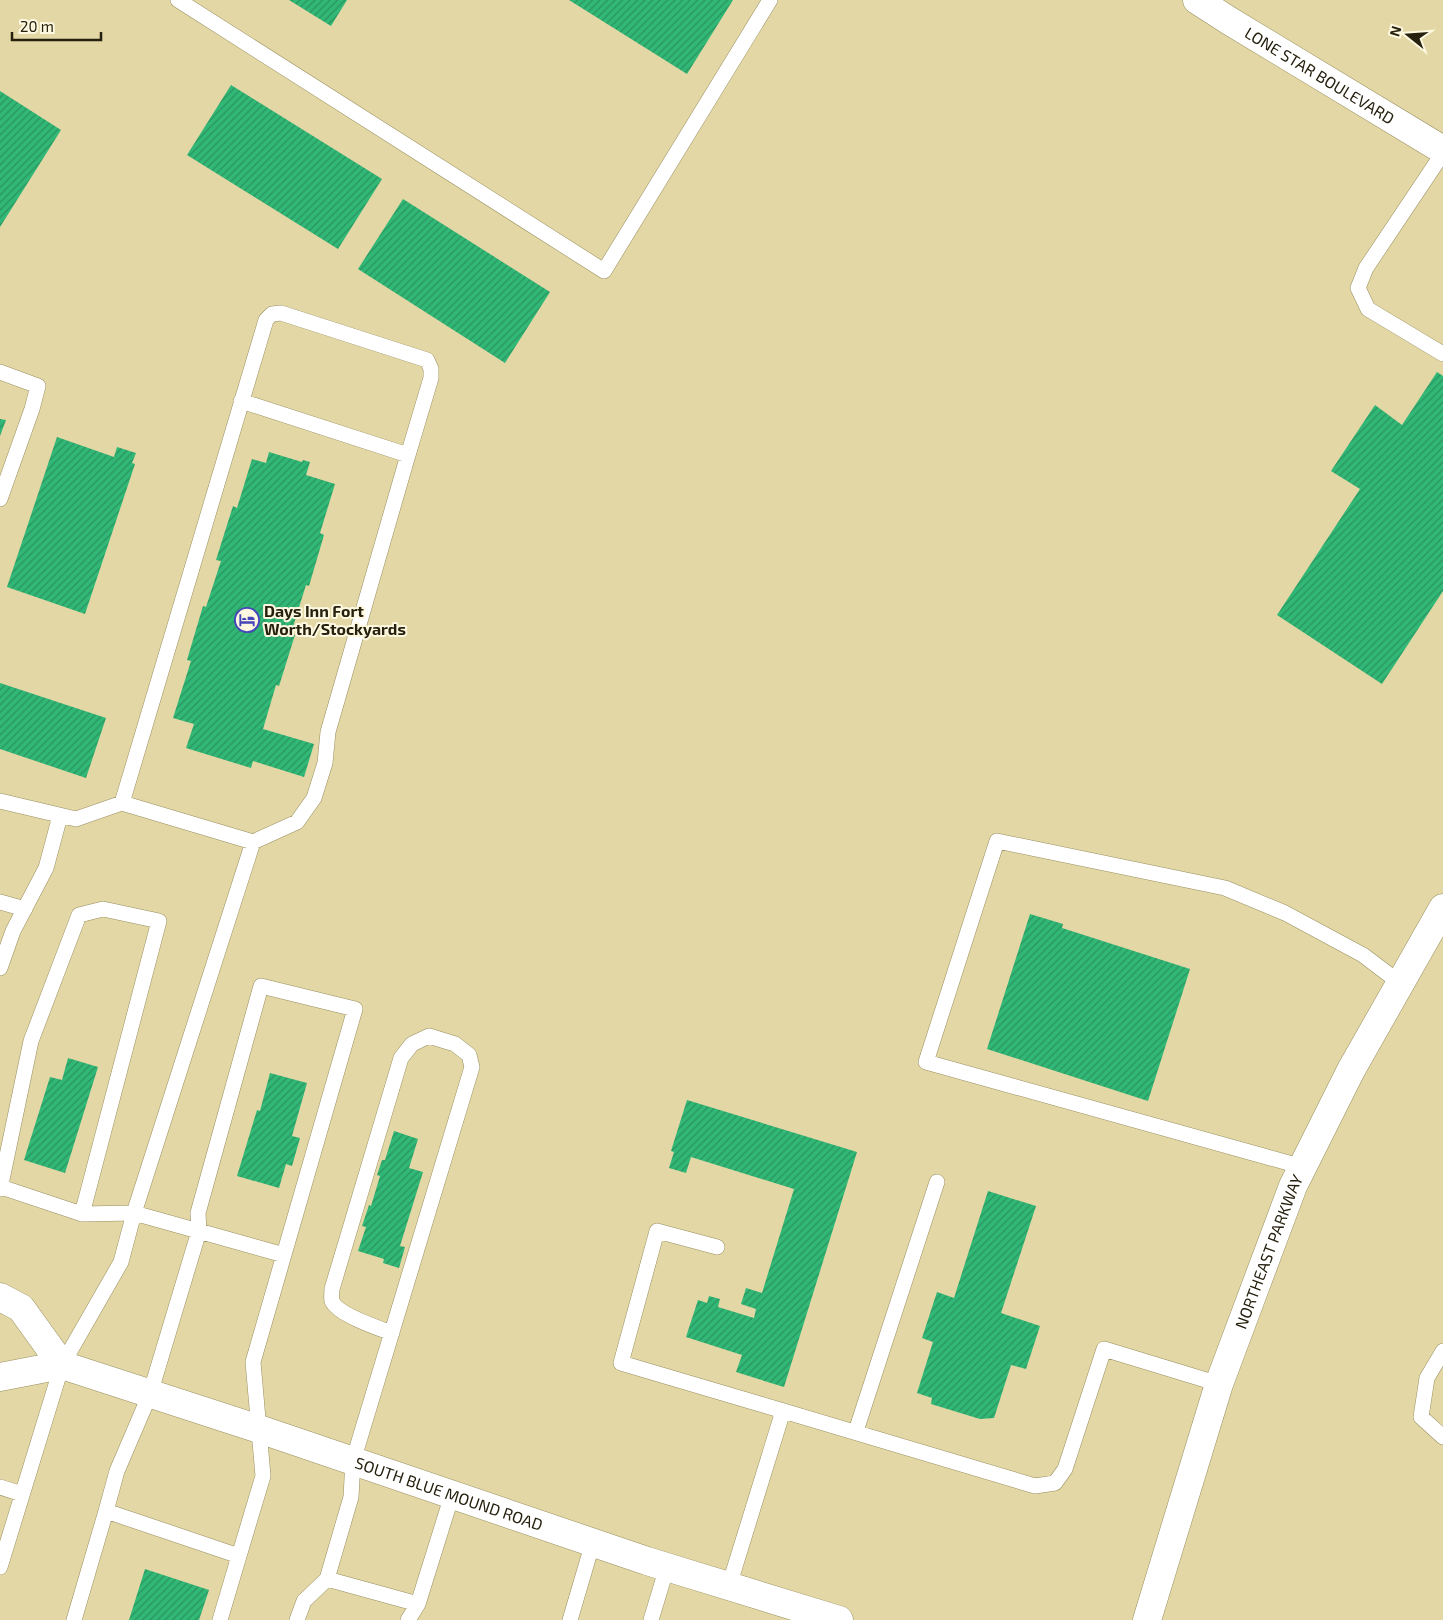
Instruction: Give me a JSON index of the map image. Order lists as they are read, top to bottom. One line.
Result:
{"streets":{"street":["LONE STAR BOULEVARD","NORTHEAST PARKWAY","SOUTH BLUE MOUND ROAD"]},"places":{"hotel":["Days Inn Fort Worth/Stockyards"]},"scale_bar":"20 m","north":"left"}
